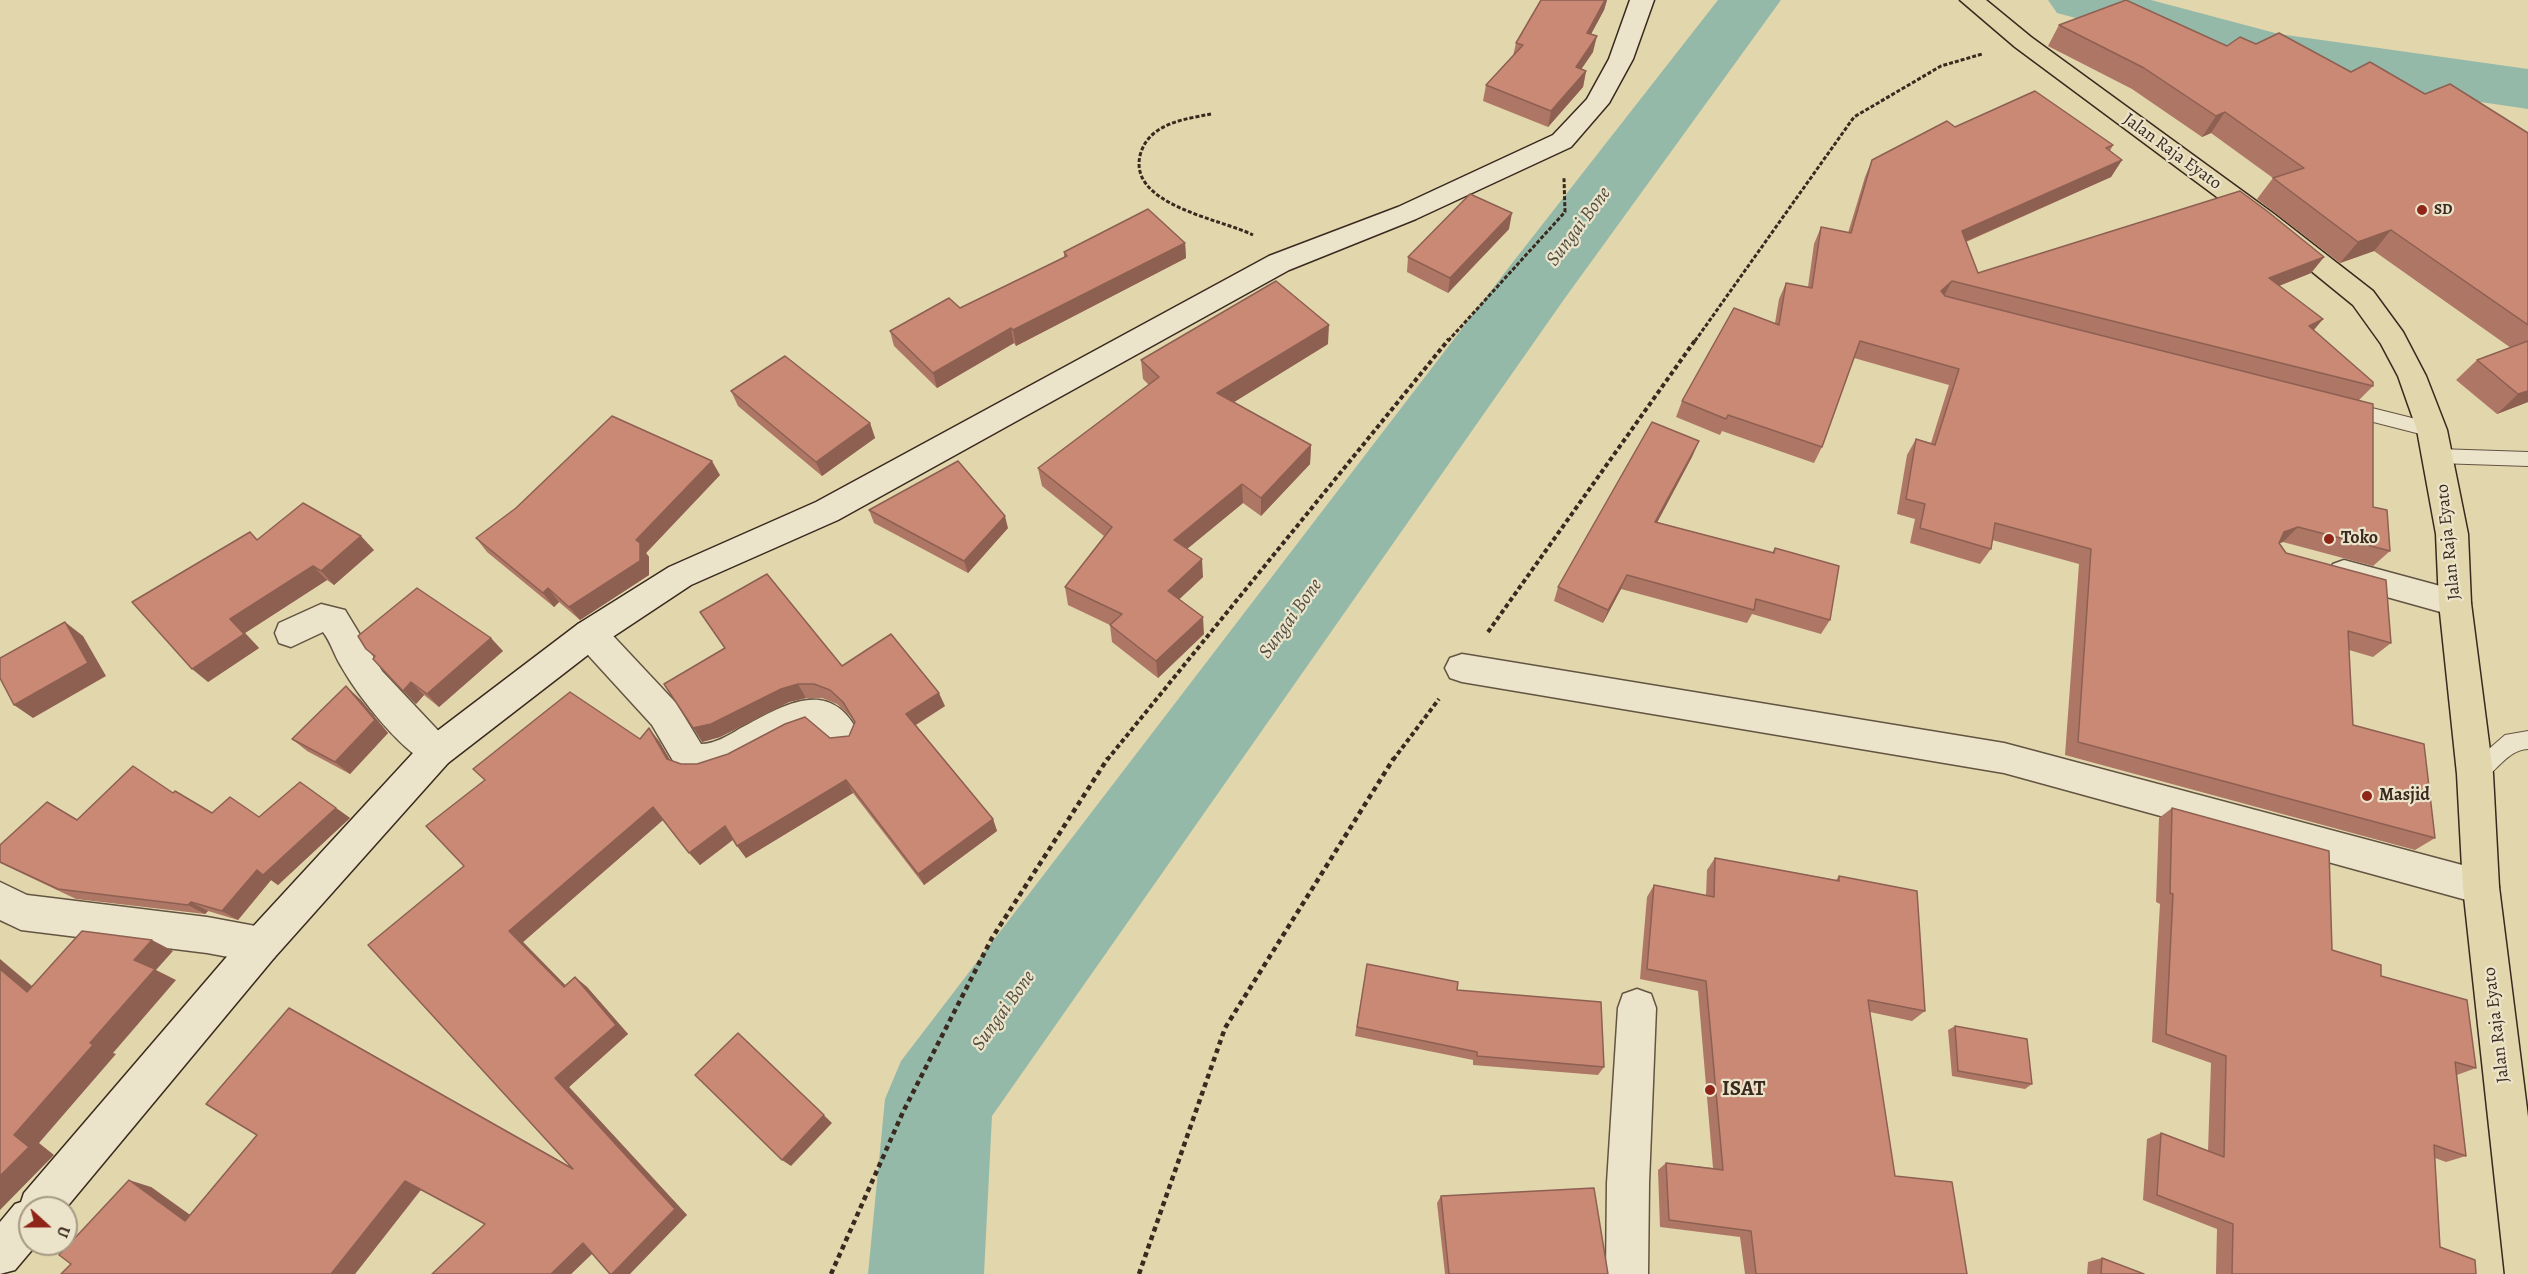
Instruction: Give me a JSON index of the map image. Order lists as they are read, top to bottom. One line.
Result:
{"streets":{"main road":["Jalan Raja Eyato"]},"water":["Sungai Bone"],"places":["SD","Toko","Masjid","ISAT"],"north":"right"}
